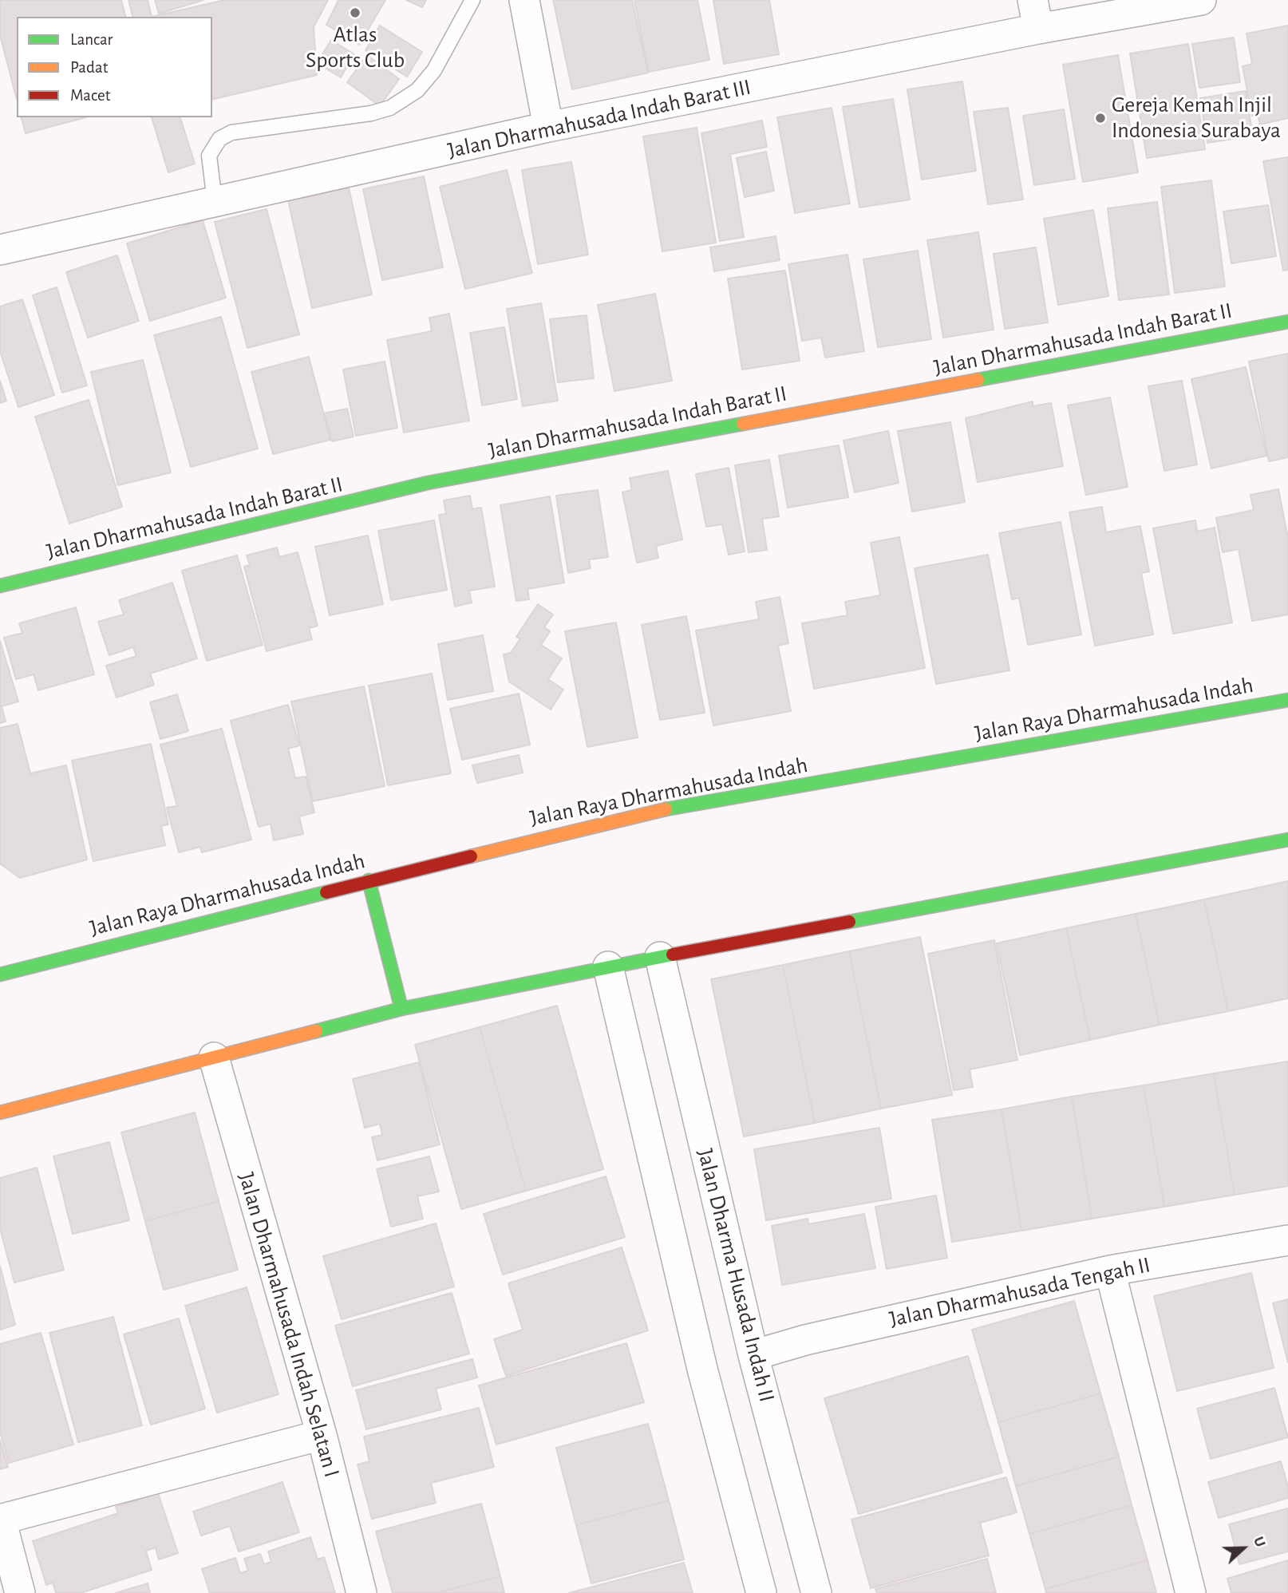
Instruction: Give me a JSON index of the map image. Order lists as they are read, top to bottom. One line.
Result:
{"streets":{"main road":["Jalan Dharmahusada Indah Barat II","Jalan Raya Dharmahusada Indah"],"street":["Jalan Dharmahusada Indah Barat III","Jalan Dharma Husada Indah II","Jalan Dharmahusada Tengah II","Jalan Dharmahusada Indah Selatan I"]},"crossings":[["Jalan Dharma Husada Indah II","Jalan Dharmahusada Tengah II"]],"places":["Atlas Sports Club","Gereja Kemah Injil Indonesia Surabaya"],"legend":["Lancar","Padat","Macet"],"north":"right"}
